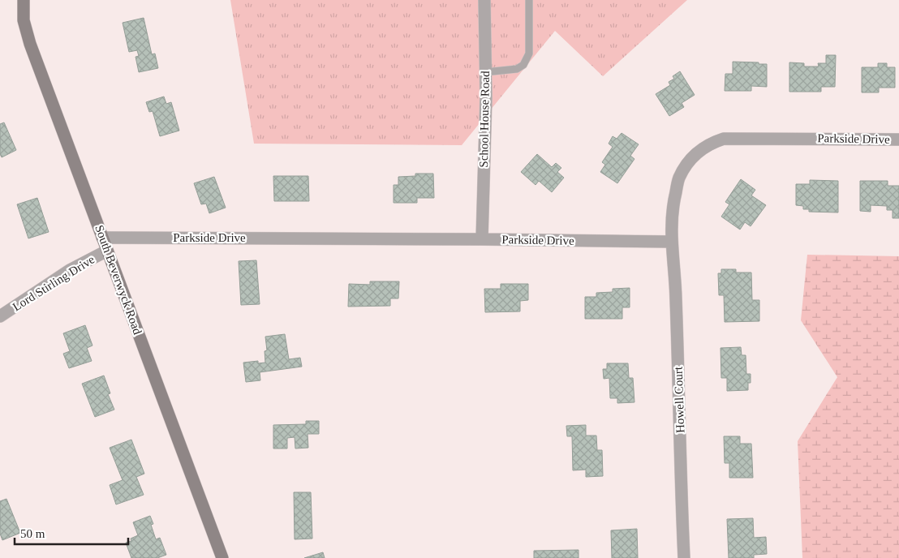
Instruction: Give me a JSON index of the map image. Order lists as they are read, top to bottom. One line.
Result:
{"streets":{"main road":["South Beverwyck Road"],"street":["School House Road","Parkside Drive","Lord Stirling Drive","Howell Court"]},"crossings":[["School House Road","Parkside Drive"],["Parkside Drive","South Beverwyck Road"],["Parkside Drive","Howell Court"],["South Beverwyck Road","Lord Stirling Drive"]],"scale_bar":"50 m"}
